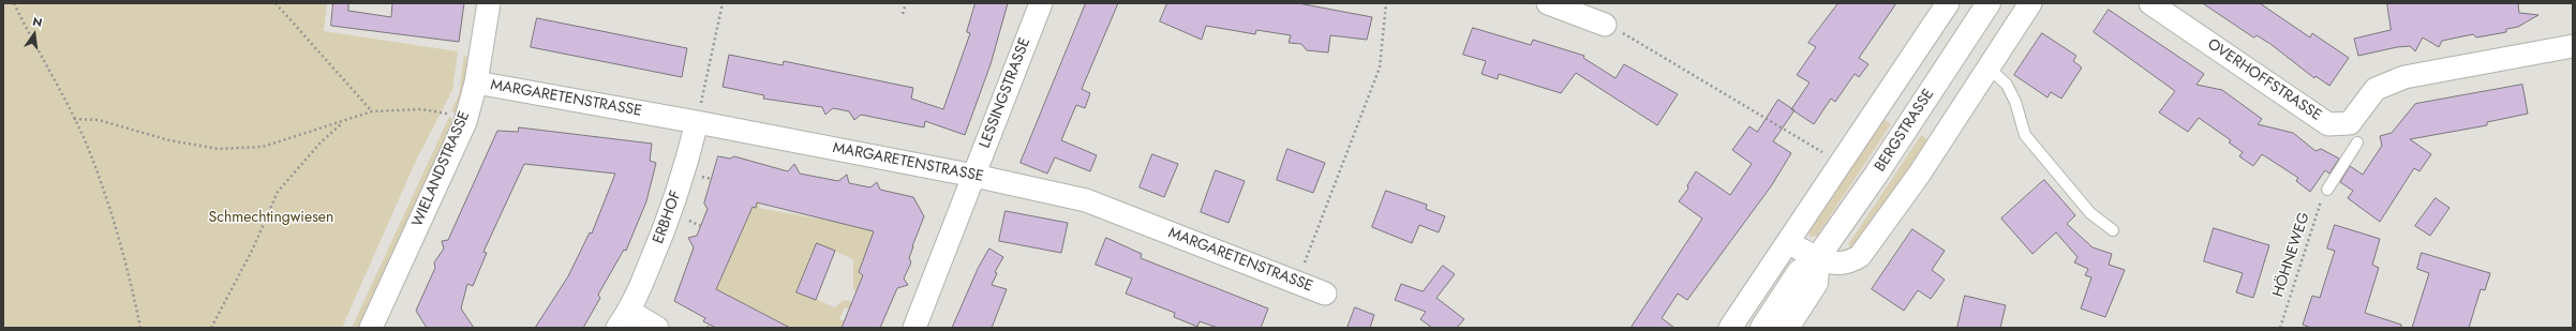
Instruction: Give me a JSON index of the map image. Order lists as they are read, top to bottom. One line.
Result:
{"streets":{"street":["OVERHOFFSTRASSE","LESSINGSTRASSE","MARGARETENSTRASSE","BERGSTRASSE","WIELANDSTRASSE","ERBHOF"],"path":["HÖHNEWEG"]},"crossings":[["LESSINGSTRASSE","MARGARETENSTRASSE"],["MARGARETENSTRASSE","WIELANDSTRASSE"],["MARGARETENSTRASSE","ERBHOF"]],"parks":["Schmechtingwiesen"],"north":"top"}
